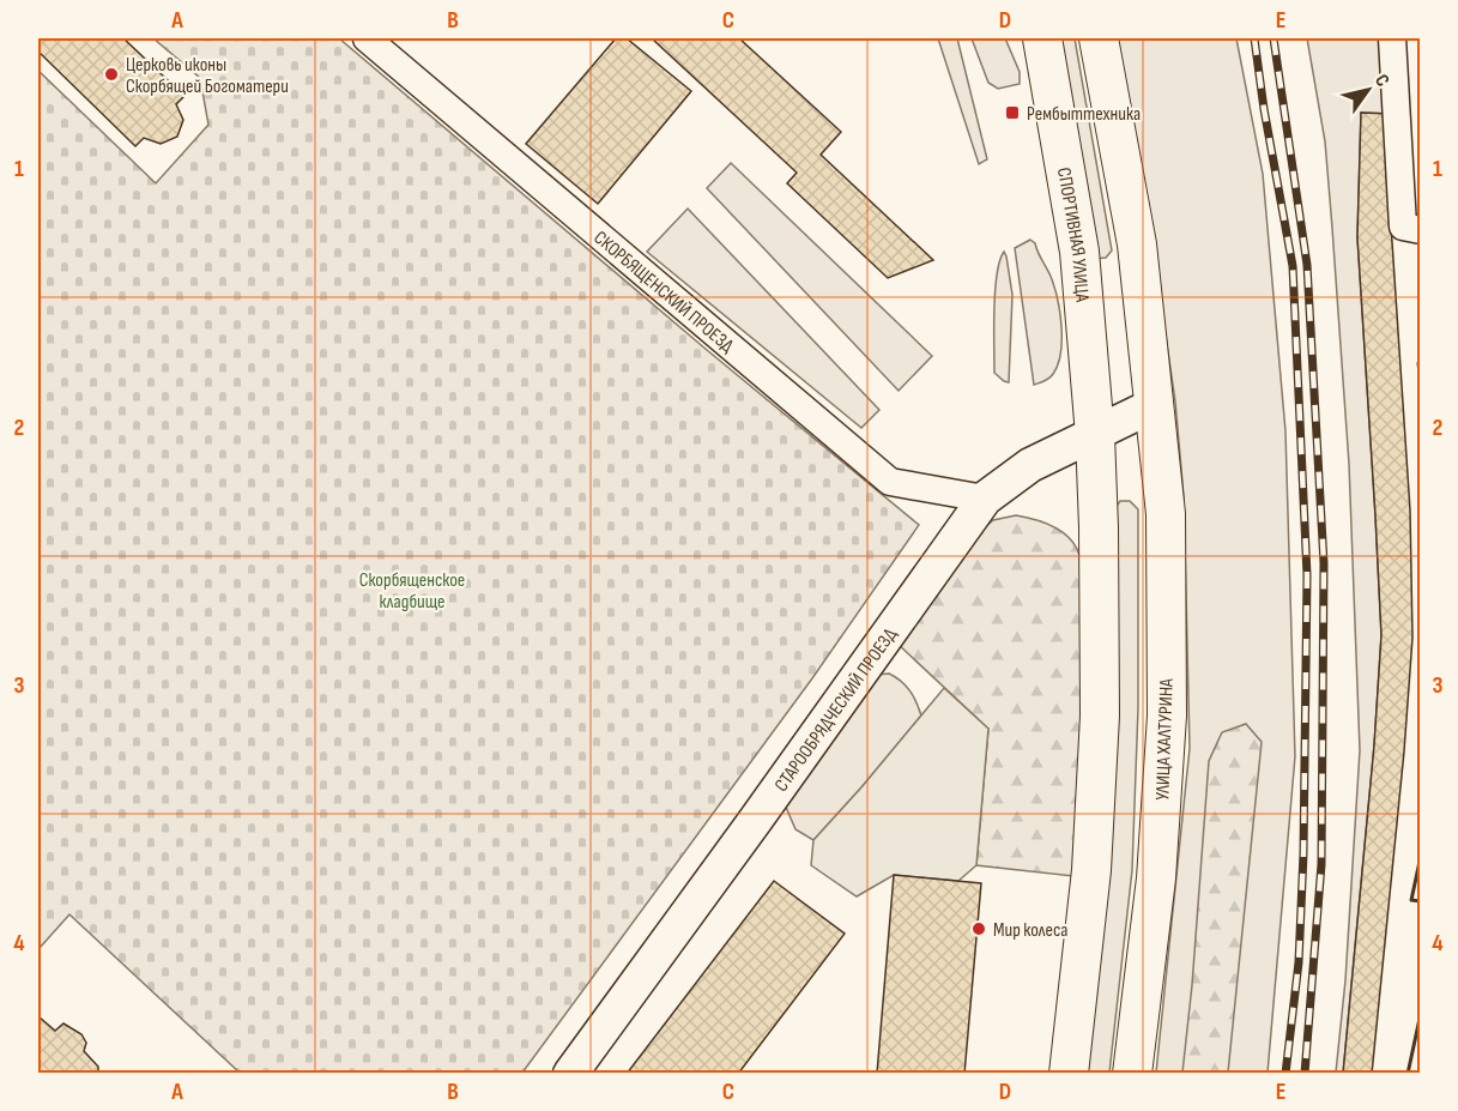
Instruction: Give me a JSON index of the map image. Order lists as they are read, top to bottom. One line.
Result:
{"streets":{"main road":["СПОРТИВНАЯ УЛИЦА","УЛИЦА ХАЛТУРИНА"],"street":["СКОРБЯЩЕНСКИЙ ПРОЕЗД","СТАРООБРЯДЧЕСКИЙ ПРОЕЗД"]},"crossings":[["СПОРТИВНАЯ УЛИЦА","СТАРООБРЯДЧЕСКИЙ ПРОЕЗД"],["СКОРБЯЩЕНСКИЙ ПРОЕЗД","СТАРООБРЯДЧЕСКИЙ ПРОЕЗД"],["СТАРООБРЯДЧЕСКИЙ ПРОЕЗД","УЛИЦА ХАЛТУРИНА"]],"parks":["Скорбященское кладбище"],"places":{"other":["Церковь иконы Скорбящей Богоматери","Мир колеса"],"transit":["Рембыттехника"]},"north":"top right","grid":{"columns":["A","B","C","D","E"],"rows":["1","2","3","4"]}}
